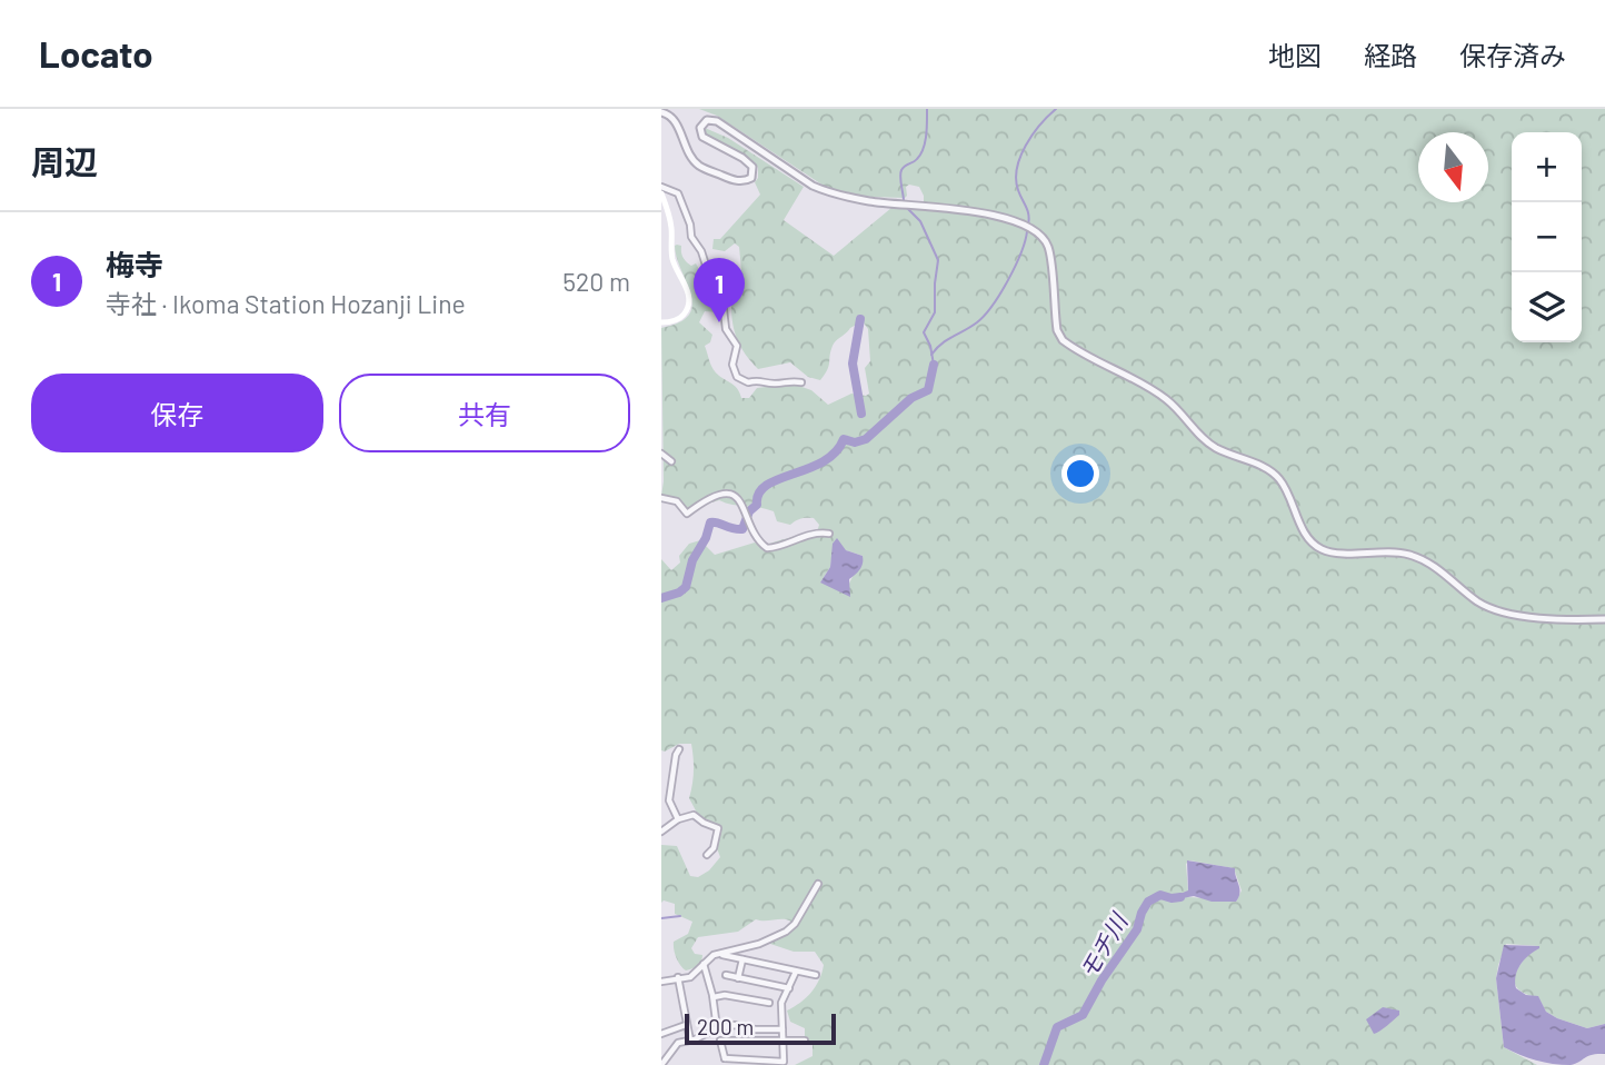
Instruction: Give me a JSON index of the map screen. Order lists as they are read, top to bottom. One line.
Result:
{"water":["モチ川"],"scale_bar":"200 m","north":"bottom","page":{"header":"Locato","nav":["地図","経路","保存済み"],"heading":"周辺","map_buttons":["+","−"],"list":[{"mark":"1","name":"梅寺","note":"寺社 · Ikoma Station Hozanji Line","value":"520 m"}],"pins":"1","buttons":["保存","共有"],"scale":"200 m"}}
